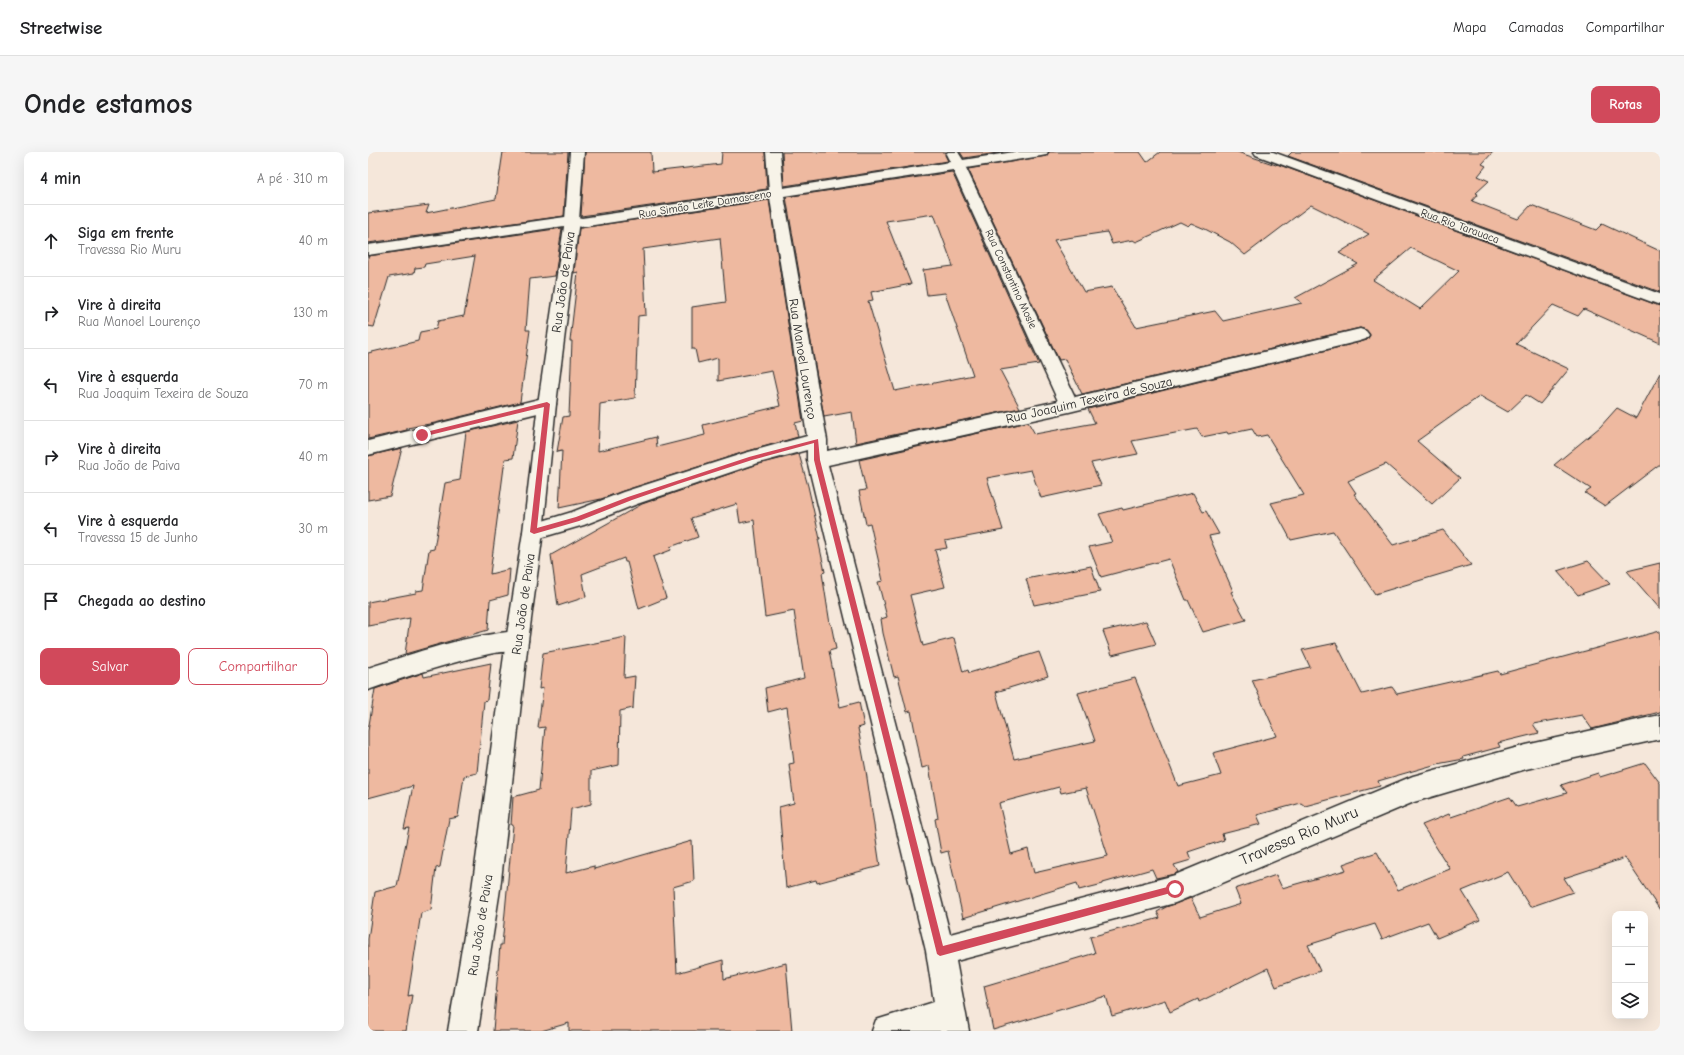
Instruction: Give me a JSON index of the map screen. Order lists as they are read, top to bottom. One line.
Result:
{"streets":{"street":["Rua Simão Leite Damasceno","Rua Rio Tarauaca","Rua Constantino Mosle","Rua João de Paiva","Rua Manoel Lourenço","Rua Joaquim Texeira de Souza","Travessa Rio Muru"]},"crossings":[["Rua Simão Leite Damasceno","Rua Constantino Mosle"],["Rua Simão Leite Damasceno","Rua João de Paiva"],["Rua Simão Leite Damasceno","Rua Manoel Lourenço"],["Rua Constantino Mosle","Rua Joaquim Texeira de Souza"],["Rua João de Paiva","Rua Joaquim Texeira de Souza"],["Rua Manoel Lourenço","Rua Joaquim Texeira de Souza"],["Rua Manoel Lourenço","Travessa Rio Muru"]],"page":{"header":"Streetwise","nav":["Mapa","Camadas","Compartilhar"],"buttons":["Rotas",["Salvar","Compartilhar"]],"title":"Onde estamos","heading":["4 min","A pé · 310 m"],"list":[["Siga em frente","Travessa Rio Muru","40 m"],["Vire à direita","Rua Manoel Lourenço","130 m"],["Vire à esquerda","Rua Joaquim Texeira de Souza","70 m"],["Vire à direita","Rua João de Paiva","40 m"],["Vire à esquerda","Travessa 15 de Junho","30 m"],"Chegada ao destino"],"map_buttons":["+","−"]}}
